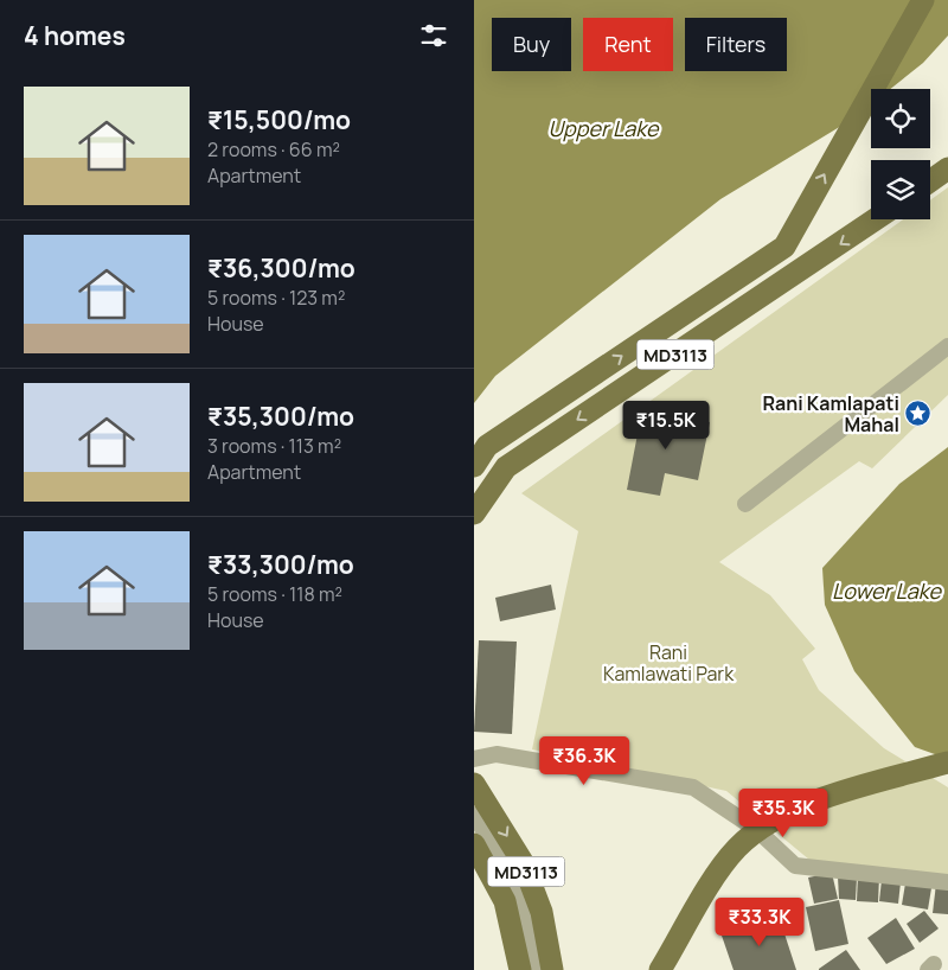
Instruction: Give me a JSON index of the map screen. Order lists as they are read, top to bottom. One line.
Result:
{"streets":{"main road":["MD3113"]},"water":["Upper Lake","Lower Lake"],"parks":["Rani Kamlawati Park"],"places":{"place":["Rani Kamlapati Mahal"]},"page":{"heading":"4 homes","chip":["Buy","Rent","Filters"],"list":[{"name":"₹15,500/mo","note":"2 rooms · 66 m² · Apartment"},{"name":"₹36,300/mo","note":"5 rooms · 123 m² · House"},{"name":"₹35,300/mo","note":"3 rooms · 113 m² · Apartment"},{"name":"₹33,300/mo","note":"5 rooms · 118 m² · House"}],"price":["₹15.5K","₹36.3K","₹35.3K","₹33.3K"]}}
